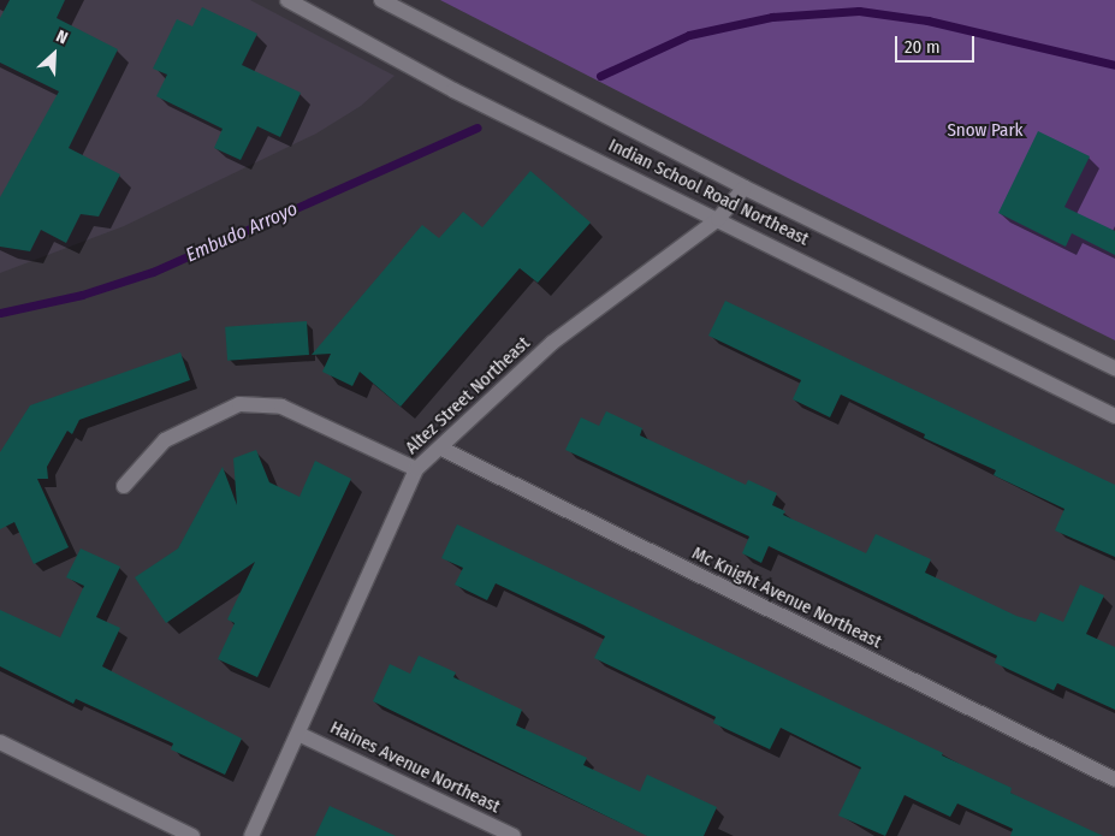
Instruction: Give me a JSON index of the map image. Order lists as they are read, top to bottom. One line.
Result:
{"streets":{"street":["Indian School Road Northeast","Altez Street Northeast","Mc Knight Avenue Northeast","Haines Avenue Northeast"]},"crossings":[["Indian School Road Northeast","Altez Street Northeast"],["Altez Street Northeast","Mc Knight Avenue Northeast"],["Altez Street Northeast","Haines Avenue Northeast"]],"water":["Embudo Arroyo"],"parks":["Snow Park"],"scale_bar":"20 m","north":"top right"}
